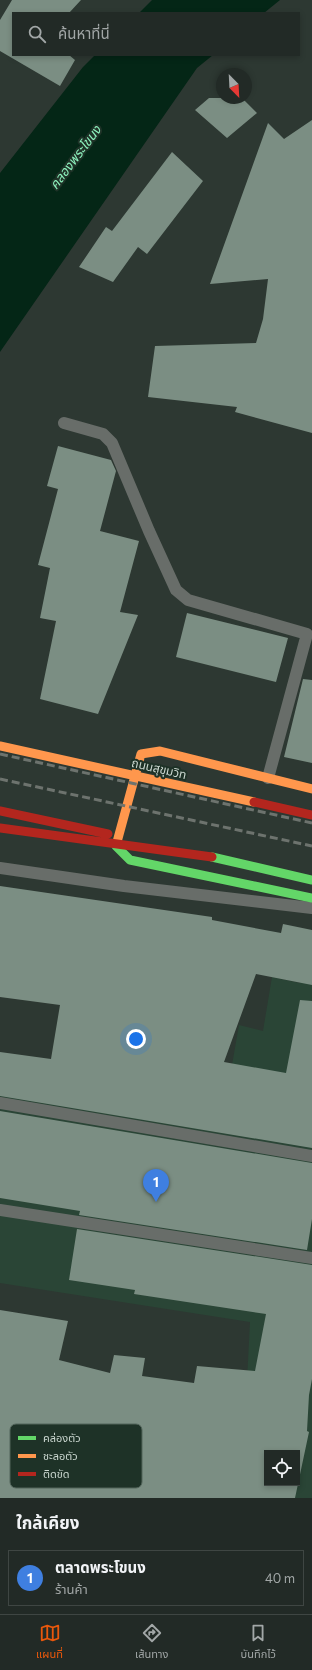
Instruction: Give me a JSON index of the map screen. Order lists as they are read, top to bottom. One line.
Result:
{"streets":{"main road":["ถนนสุขุมวิท"]},"water":["คลองพระโขนง"],"legend":["คล่องตัว","ชะลอตัว","ติดขัด"],"north":"bottom right","page":{"search":"ค้นหาที่นี่","pins":"1","heading":"ใกล้เคียง","list":[{"mark":"1","name":"ตลาดพระโขนง","note":"ร้านค้า","value":"40 m"}],"nav":["แผนที่","เส้นทาง","บันทึกไว้"]}}
